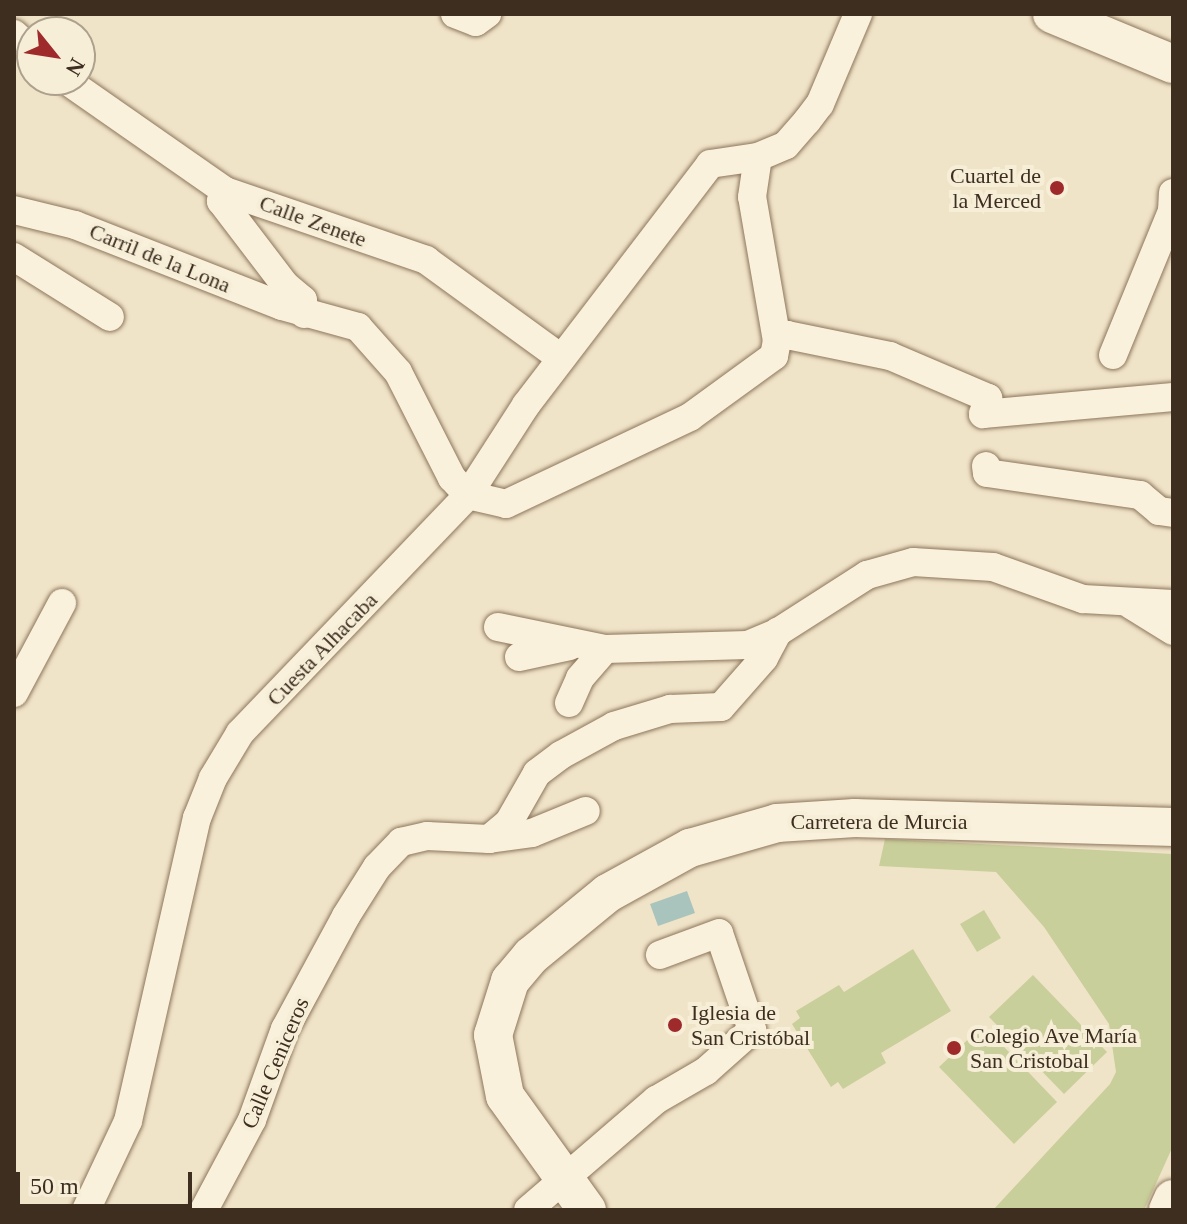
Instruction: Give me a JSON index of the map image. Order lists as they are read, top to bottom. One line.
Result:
{"streets":{"main road":["Carretera de Murcia"],"street":["Calle Zenete","Carril de la Lona","Cuesta Alhacaba","Calle Ceniceros"]},"crossings":[["Calle Zenete","Cuesta Alhacaba"],["Carril de la Lona","Cuesta Alhacaba"]],"places":["Cuartel de la Merced","Iglesia de San Cristóbal","Colegio Ave María San Cristobal"],"scale_bar":"50 m","north":"bottom right"}
